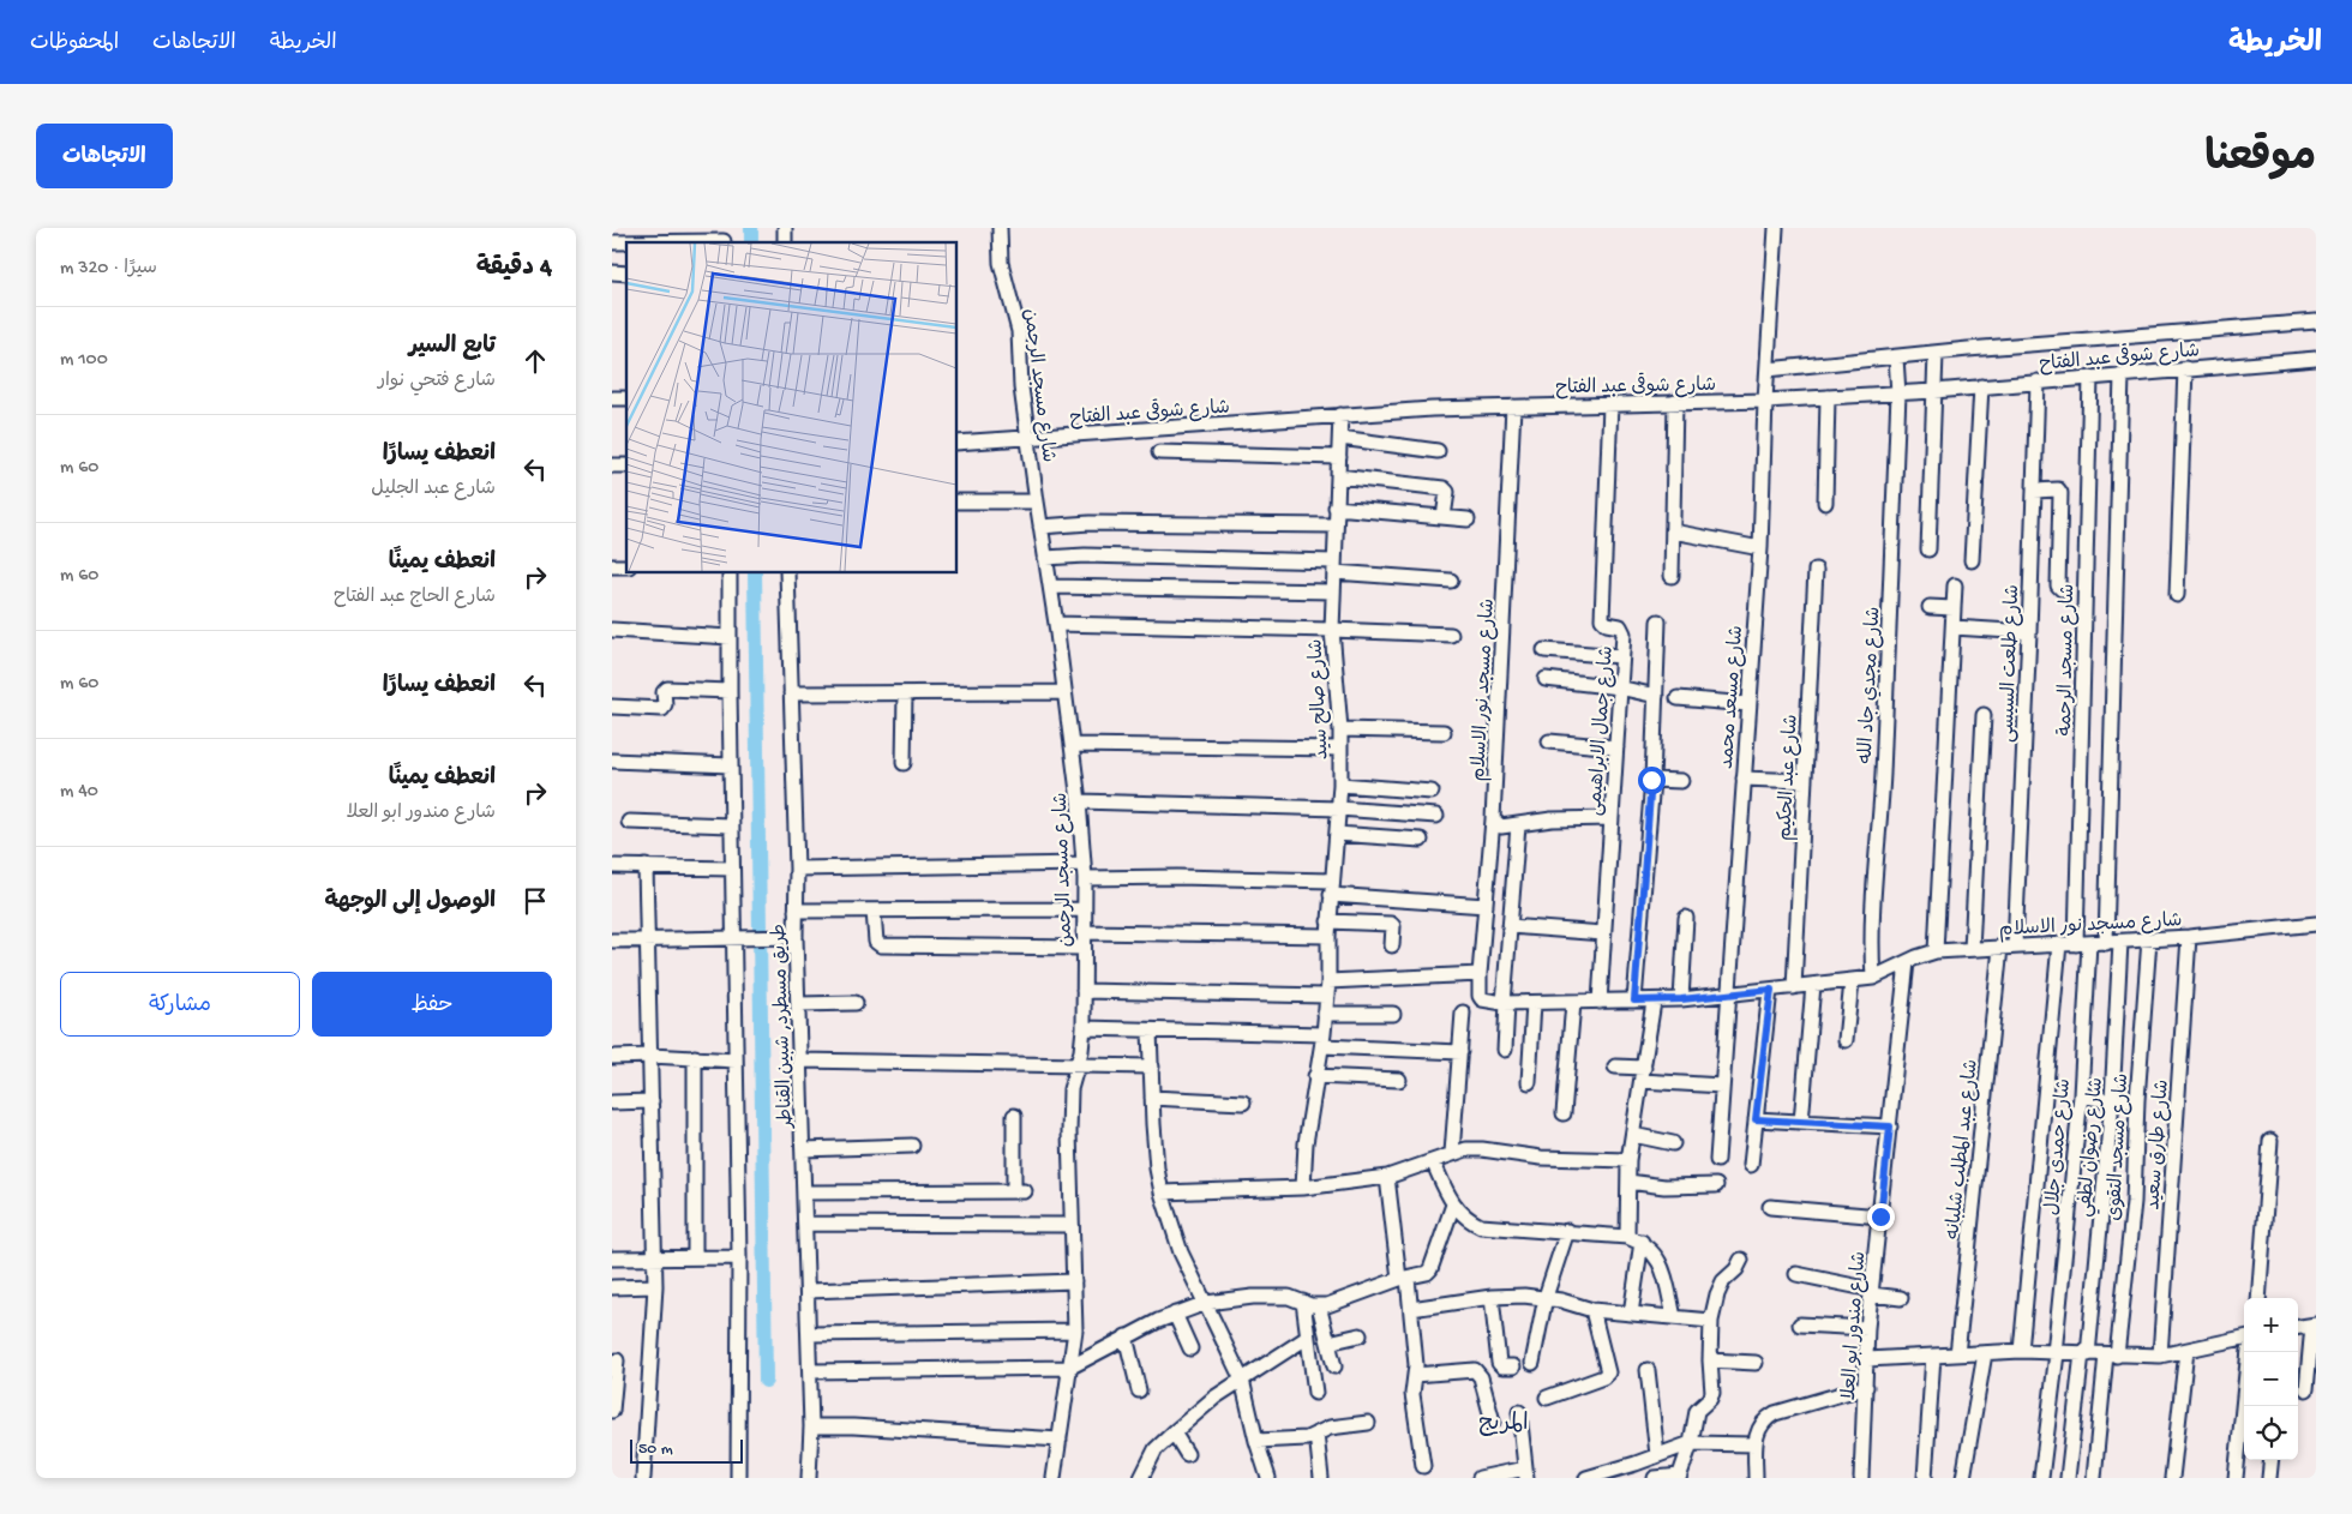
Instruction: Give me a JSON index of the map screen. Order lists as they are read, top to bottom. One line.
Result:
{"streets":{"street":["شارع شوقى عبد الفتاح","شارع مسجد الرحمن","شارع مسجد الرحمة","شارع طلعت السيسى","شارع مجدي جاد الله","شارع مسجد نور الاسلام","شارع مسعد محمد","شارع صالح سيد","شارع جمال الابراهيمى","شارع عبد الحكيم","طريق مسطرد, شبين القناطر","شارع طارق سعيد","شارع حمدى جلال","شارع رضوان لطفي","شارع مسجد التقوى","شارع عبد المطلب شلبانه","شارع مندور ابو العلا"]},"crossings":[["شارع شوقى عبد الفتاح","شارع مسجد الرحمن"],["شارع شوقى عبد الفتاح","شارع مسجد الرحمة"],["شارع شوقى عبد الفتاح","شارع طلعت السيسى"],["شارع شوقى عبد الفتاح","شارع مجدي جاد الله"],["شارع شوقى عبد الفتاح","شارع مسجد نور الاسلام"],["شارع شوقى عبد الفتاح","شارع مسعد محمد"],["شارع شوقى عبد الفتاح","شارع صالح سيد"],["شارع شوقى عبد الفتاح","شارع جمال الابراهيمى"],["شارع مسجد الرحمة","شارع مسجد نور الاسلام"],["شارع مسجد الرحمة","شارع حمدى جلال"],["شارع طلعت السيسى","شارع مسجد نور الاسلام"],["شارع مجدي جاد الله","شارع مسجد نور الاسلام"],["شارع مسجد نور الاسلام","شارع طارق سعيد"],["شارع مسجد نور الاسلام","شارع حمدى جلال"],["شارع مسجد نور الاسلام","شارع رضوان لطفي"],["شارع مسجد نور الاسلام","شارع مسجد التقوى"],["شارع مسجد نور الاسلام","شارع عبد المطلب شلبانه"],["شارع مسجد نور الاسلام","شارع مندور ابو العلا"]],"districts":["المريج"],"scale_bar":"50 m","page":{"header":"الخريطة","nav":["الخريطة","الاتجاهات","المحفوظات"],"title":"موقعنا","buttons":["الاتجاهات",["حفظ","مشاركة"]],"heading":["4 دقيقة","سيرًا · 320 m"],"list":[["تابع السير","شارع فتحي نوار","100 m"],["انعطف يسارًا","شارع عبد الجليل","60 m"],["انعطف يمينًا","شارع الحاج عبد الفتاح","60 m"],["انعطف يسارًا","60 m"],["انعطف يمينًا","شارع مندور ابو العلا","40 m"],"الوصول إلى الوجهة"],"map_buttons":["+","−"],"scale":"50 m"}}
